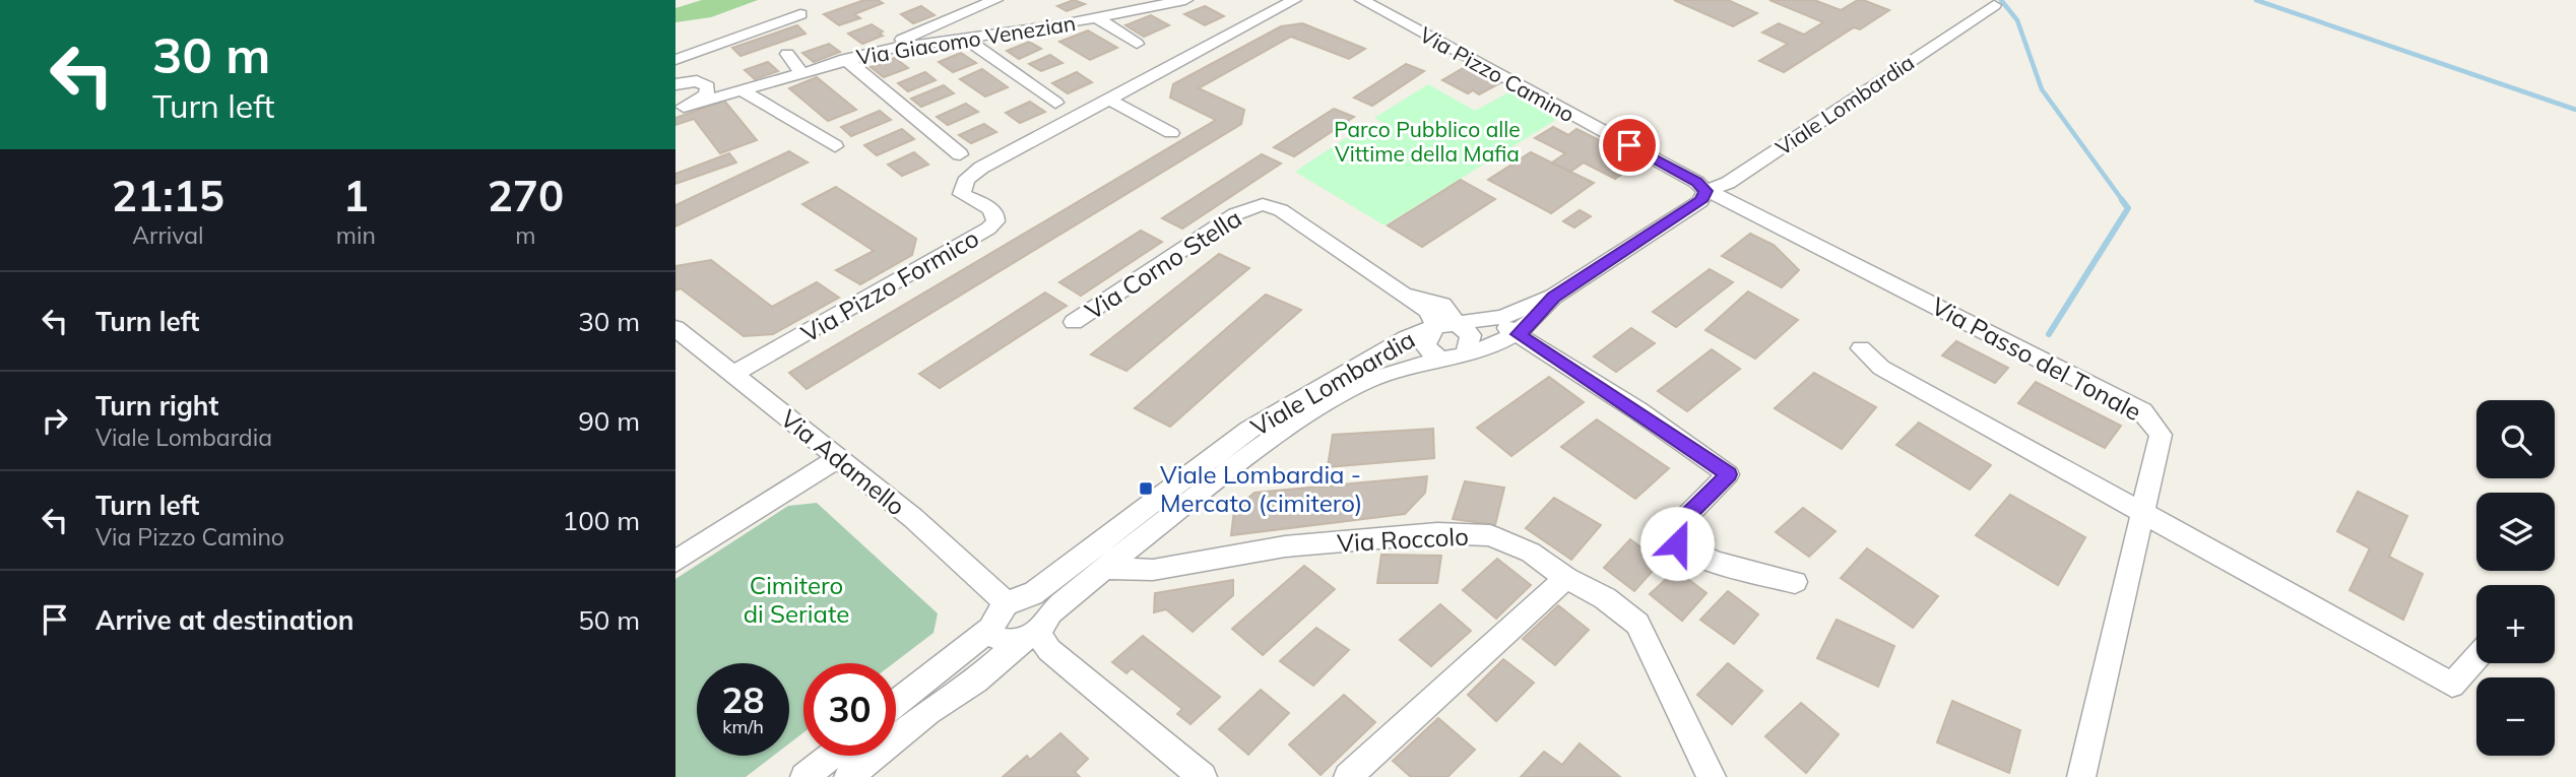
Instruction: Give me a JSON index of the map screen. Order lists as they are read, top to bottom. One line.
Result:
{"streets":{"street":["Via Giacomo Venezian","Via Pizzo Camino","Viale Lombardia","Via Corno Stella","Via Pizzo Formico","Via Passo del Tonale","Via Adamello","Via Roccolo"]},"crossings":[["Via Pizzo Camino","Viale Lombardia"],["Via Pizzo Camino","Via Passo del Tonale"],["Viale Lombardia","Via Corno Stella"],["Viale Lombardia","Via Passo del Tonale"],["Viale Lombardia","Via Adamello"],["Viale Lombardia","Via Roccolo"],["Via Pizzo Formico","Via Adamello"]],"parks":["Parco Pubblico alle Vittime della Mafia","Cimitero di Seriate"],"places":{"transit":["Viale Lombardia - Mercato (cimitero)"]},"page":{"turn":["30 m","Turn left"],"eta":["21:15","Arrival","1","min","270","m"],"list":[{"name":"Turn left","value":"30 m"},{"name":"Turn right","note":"Viale Lombardia","value":"90 m"},{"name":"Turn left","note":"Via Pizzo Camino","value":"100 m"},{"name":"Arrive at destination","value":"50 m"}],"map_buttons":["+","−"],"speed":"28 km/h","limit":"30"}}
